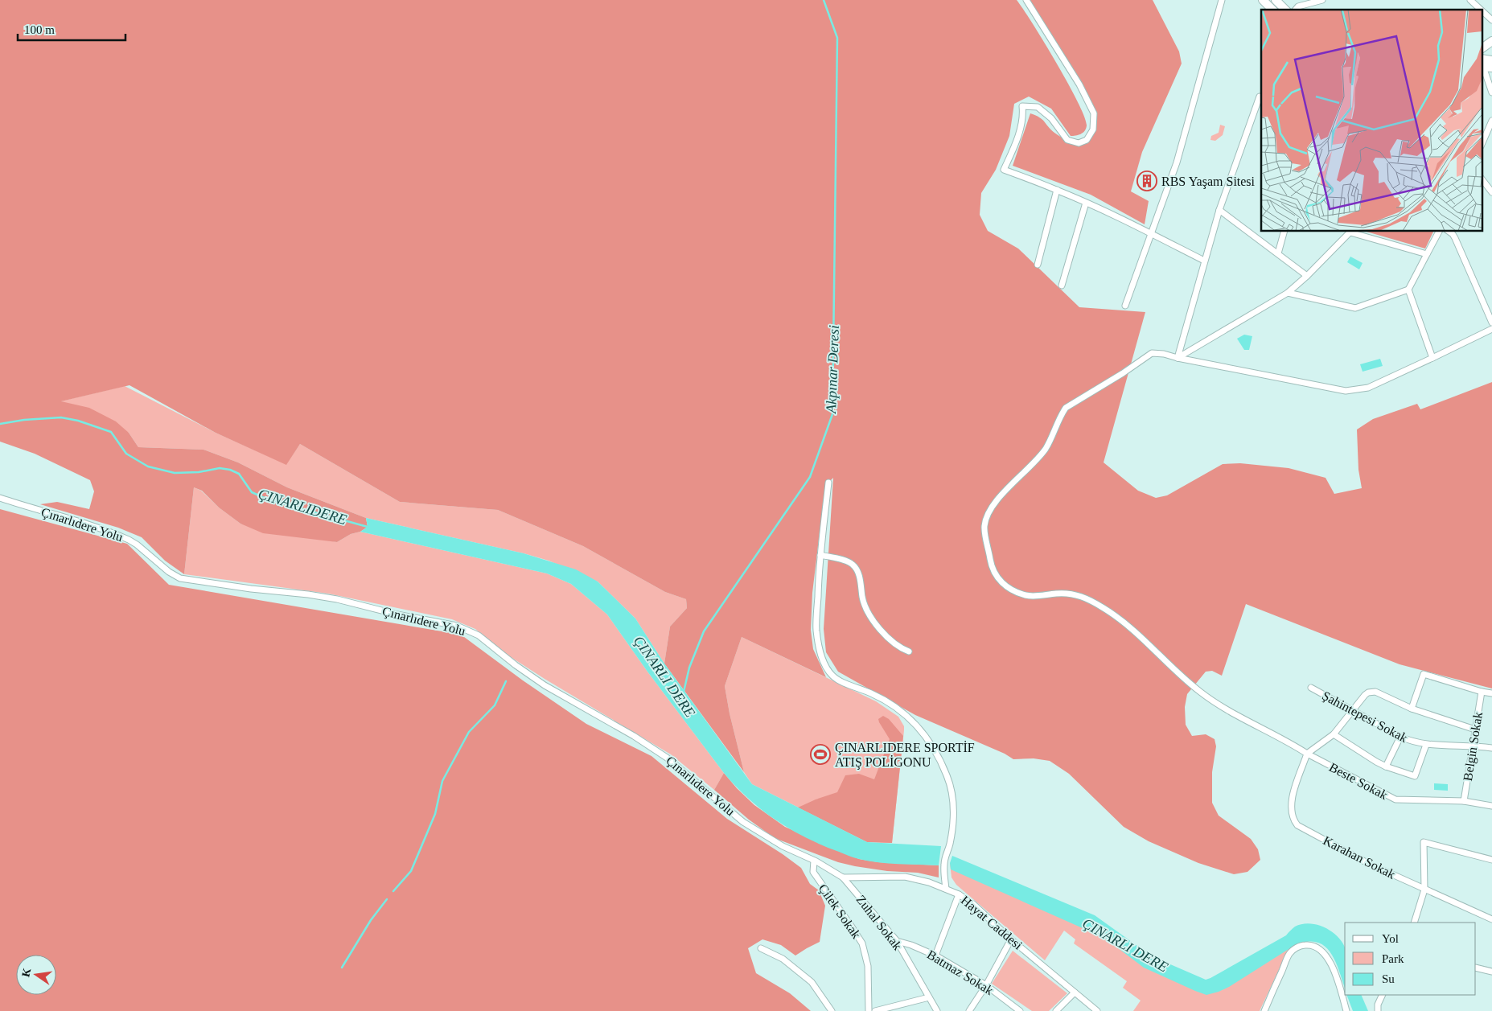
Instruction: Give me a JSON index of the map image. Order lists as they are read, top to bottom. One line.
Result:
{"streets":{"street":["Çınarlıdere Yolu","Şahintepesi Sokak","Belgin Sokak","Beste Sokak","Karahan Sokak","Çilek Sokak","Zuhal Sokak","Hayat Caddesi","Batmaz Sokak"]},"crossings":[["Çınarlıdere Yolu","Çilek Sokak"],["Çınarlıdere Yolu","Zuhal Sokak"],["Çınarlıdere Yolu","Hayat Caddesi"],["Şahintepesi Sokak","Belgin Sokak"],["Şahintepesi Sokak","Beste Sokak"],["Belgin Sokak","Beste Sokak"],["Beste Sokak","Karahan Sokak"],["Zuhal Sokak","Hayat Caddesi"],["Zuhal Sokak","Batmaz Sokak"]],"water":["Akpınar Deresi","ÇINARLIDERE","ÇINARLI DERE"],"places":{"building":["RBS Yaşam Sitesi"],"sports":["ÇINARLIDERE SPORTİF ATIŞ POLİGONU"]},"legend":["Yol","Park","Su"],"scale_bar":"100 m","north":"left"}
